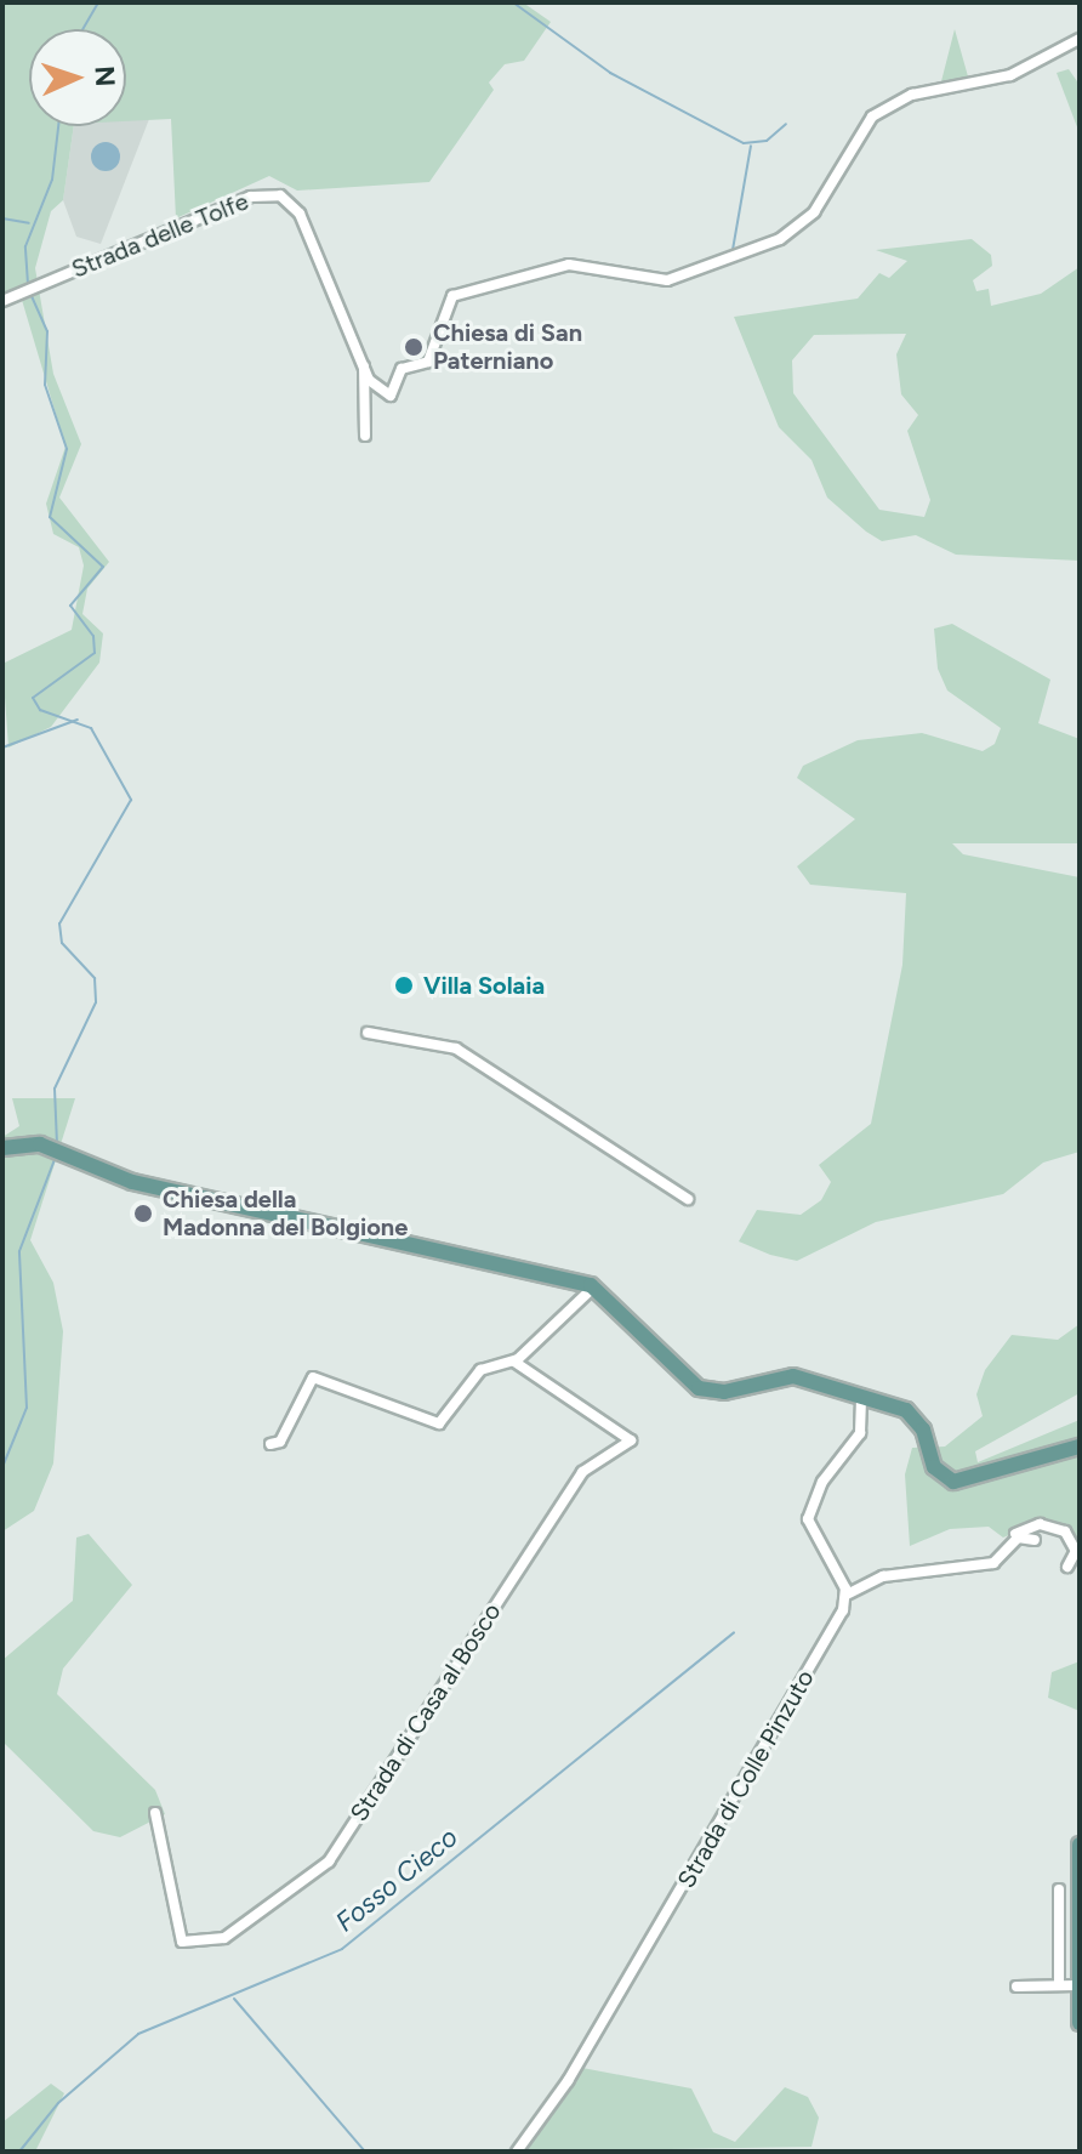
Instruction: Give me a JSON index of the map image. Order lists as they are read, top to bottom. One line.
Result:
{"streets":{"street":["Strada delle Tolfe","Strada di Casa al Bosco","Strada di Colle Pinzuto"]},"water":["Fosso Cieco"],"places":["Chiesa di San Paterniano","Villa Solaia","Chiesa della Madonna del Bolgione"],"north":"right"}
